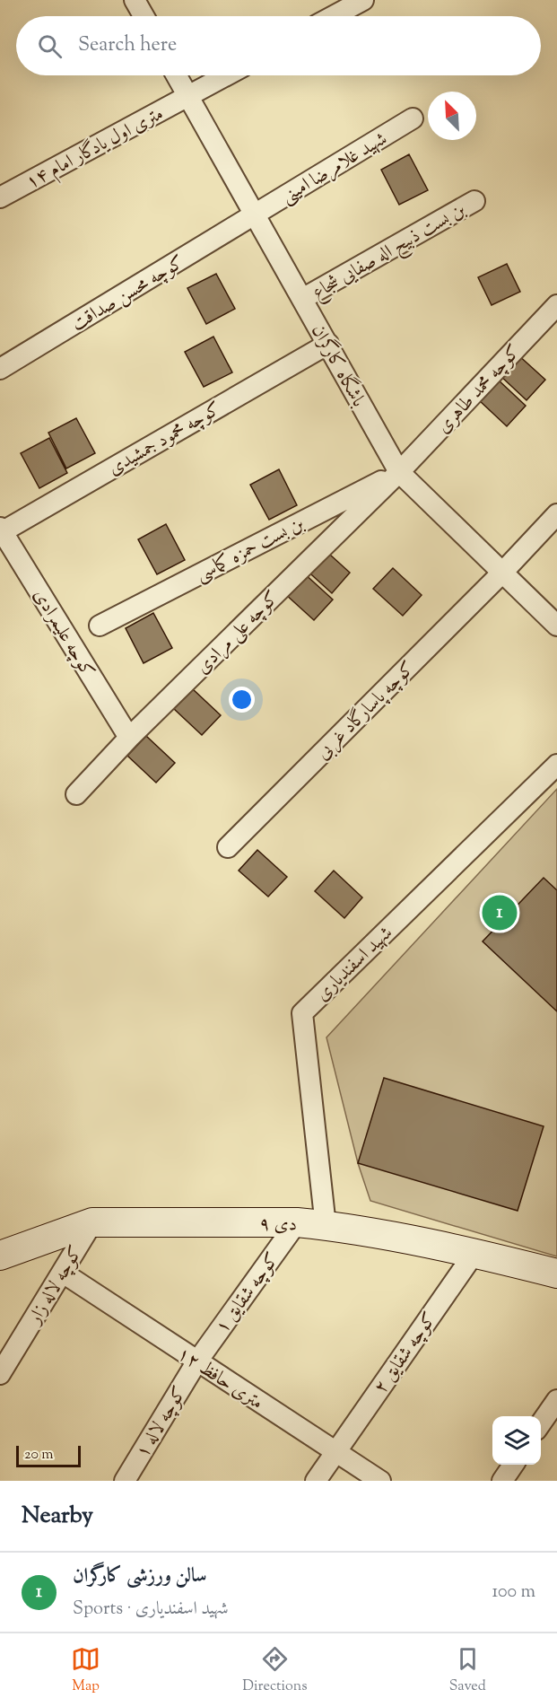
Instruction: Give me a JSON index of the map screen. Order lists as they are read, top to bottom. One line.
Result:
{"streets":{"street":["۱۴ متری اول یادگار امام","شهید غلامرضا امینی","بن بست ذبیح اله صفایی شجاع","کوچه محسن صداقت","باشگاه کارگران","کوچه محمد طاهری","کوچه محمود جمشیدی","بن بست حمزه کماسی","کوچه علی مرادی","کوچه علیمرادی","کوچه پاسارگاد غربی","شهید اسفندیاری","۹ دی","کوچه لاله زار","کوچه شقایق ۱","کوچه شقایق ۲","۱۲ متری حافظ","کوچه لاله ۱"]},"crossings":[["۱۴ متری اول یادگار امام","باشگاه کارگران"],["شهید غلامرضا امینی","کوچه محسن صداقت"],["شهید غلامرضا امینی","باشگاه کارگران"],["بن بست ذبیح اله صفایی شجاع","باشگاه کارگران"],["کوچه محسن صداقت","باشگاه کارگران"],["باشگاه کارگران","کوچه محمد طاهری"],["باشگاه کارگران","کوچه محمود جمشیدی"],["باشگاه کارگران","بن بست حمزه کماسی"],["باشگاه کارگران","کوچه علی مرادی"],["باشگاه کارگران","کوچه پاسارگاد غربی"],["کوچه محمد طاهری","بن بست حمزه کماسی"],["کوچه محمد طاهری","کوچه علی مرادی"],["کوچه محمود جمشیدی","کوچه علیمرادی"],["بن بست حمزه کماسی","کوچه علی مرادی"],["کوچه علی مرادی","کوچه علیمرادی"],["شهید اسفندیاری","۹ دی"],["۹ دی","کوچه لاله زار"],["۹ دی","کوچه شقایق ۱"],["۹ دی","کوچه شقایق ۲"],["کوچه لاله زار","۱۲ متری حافظ"],["کوچه شقایق ۱","۱۲ متری حافظ"],["کوچه شقایق ۱","کوچه لاله ۱"],["کوچه شقایق ۲","۱۲ متری حافظ"],["۱۲ متری حافظ","کوچه لاله ۱"]],"scale_bar":"20 m","north":"top left","page":{"search":"Search here","pins":"1","scale":"20 m","heading":"Nearby","list":[{"mark":"1","name":"سالن ورزشی کارگران","note":"Sports · شهید اسفندیاری","value":"100 m"}],"nav":["Map","Directions","Saved"]}}
